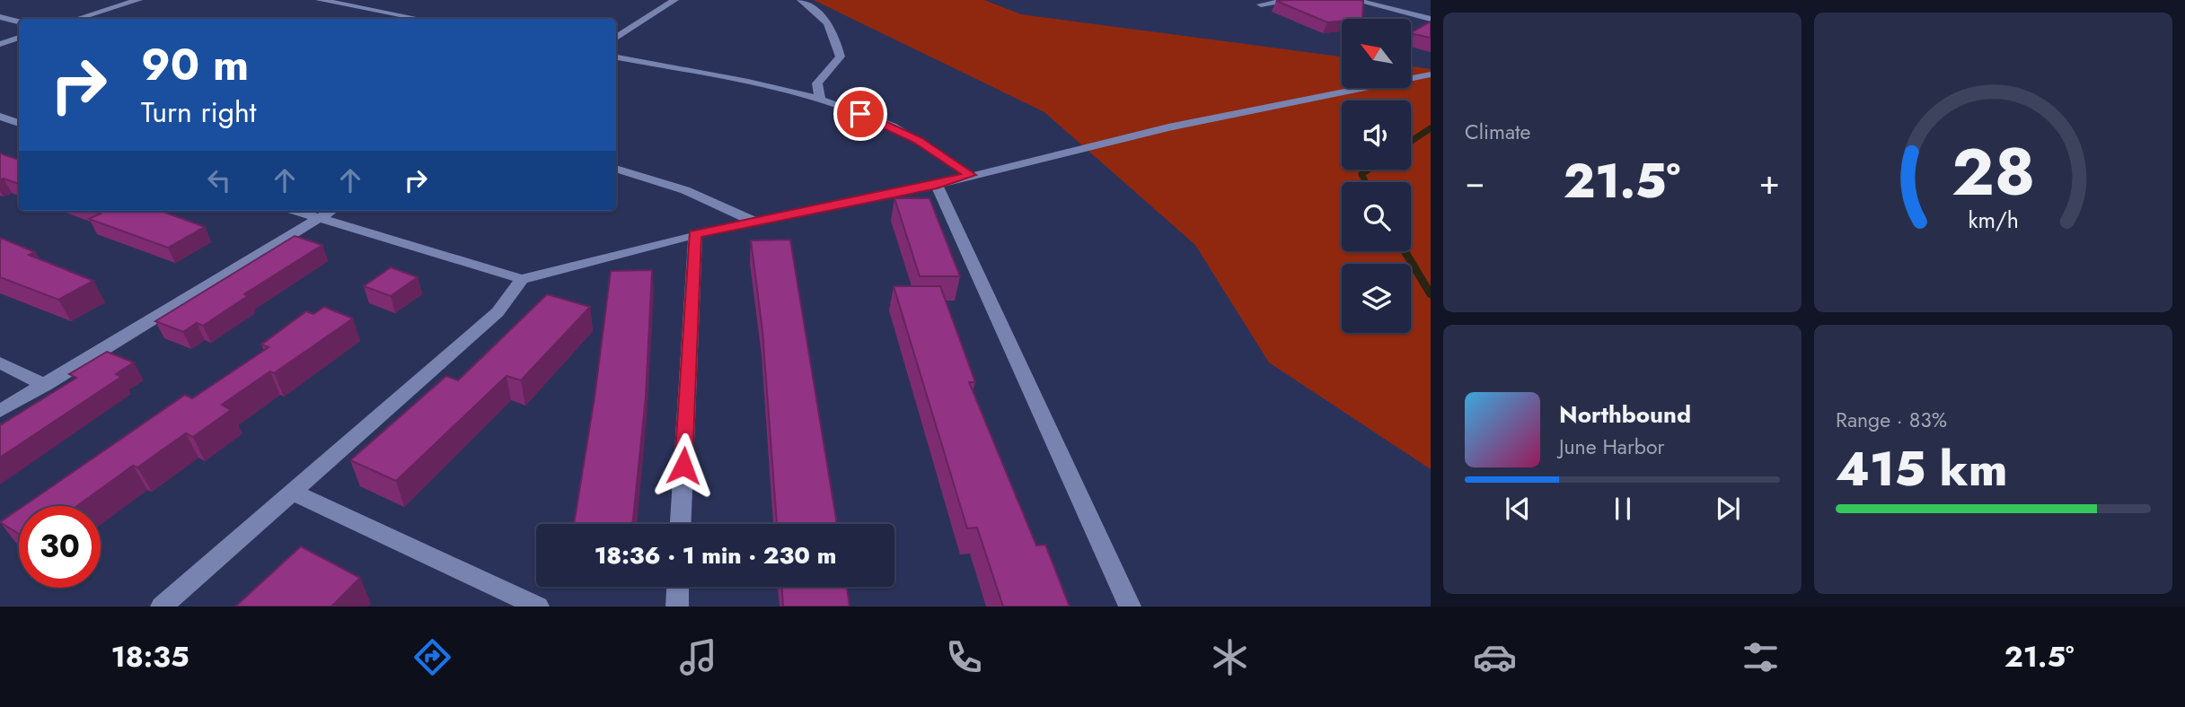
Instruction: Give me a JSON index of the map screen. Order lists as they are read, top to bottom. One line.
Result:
{"north":"top left","page":{"tile":["Climate",["Range · 83%","415 km"]],"turn":["90 m","Turn right"],"heat":["−","21.5°","+"],"song":["Northbound","June Harbor"],"limit":"30","trip":"18:36 · 1 min · 230 m","tabs":["18:35","21.5°"],"gauge":["28","km/h"]}}
